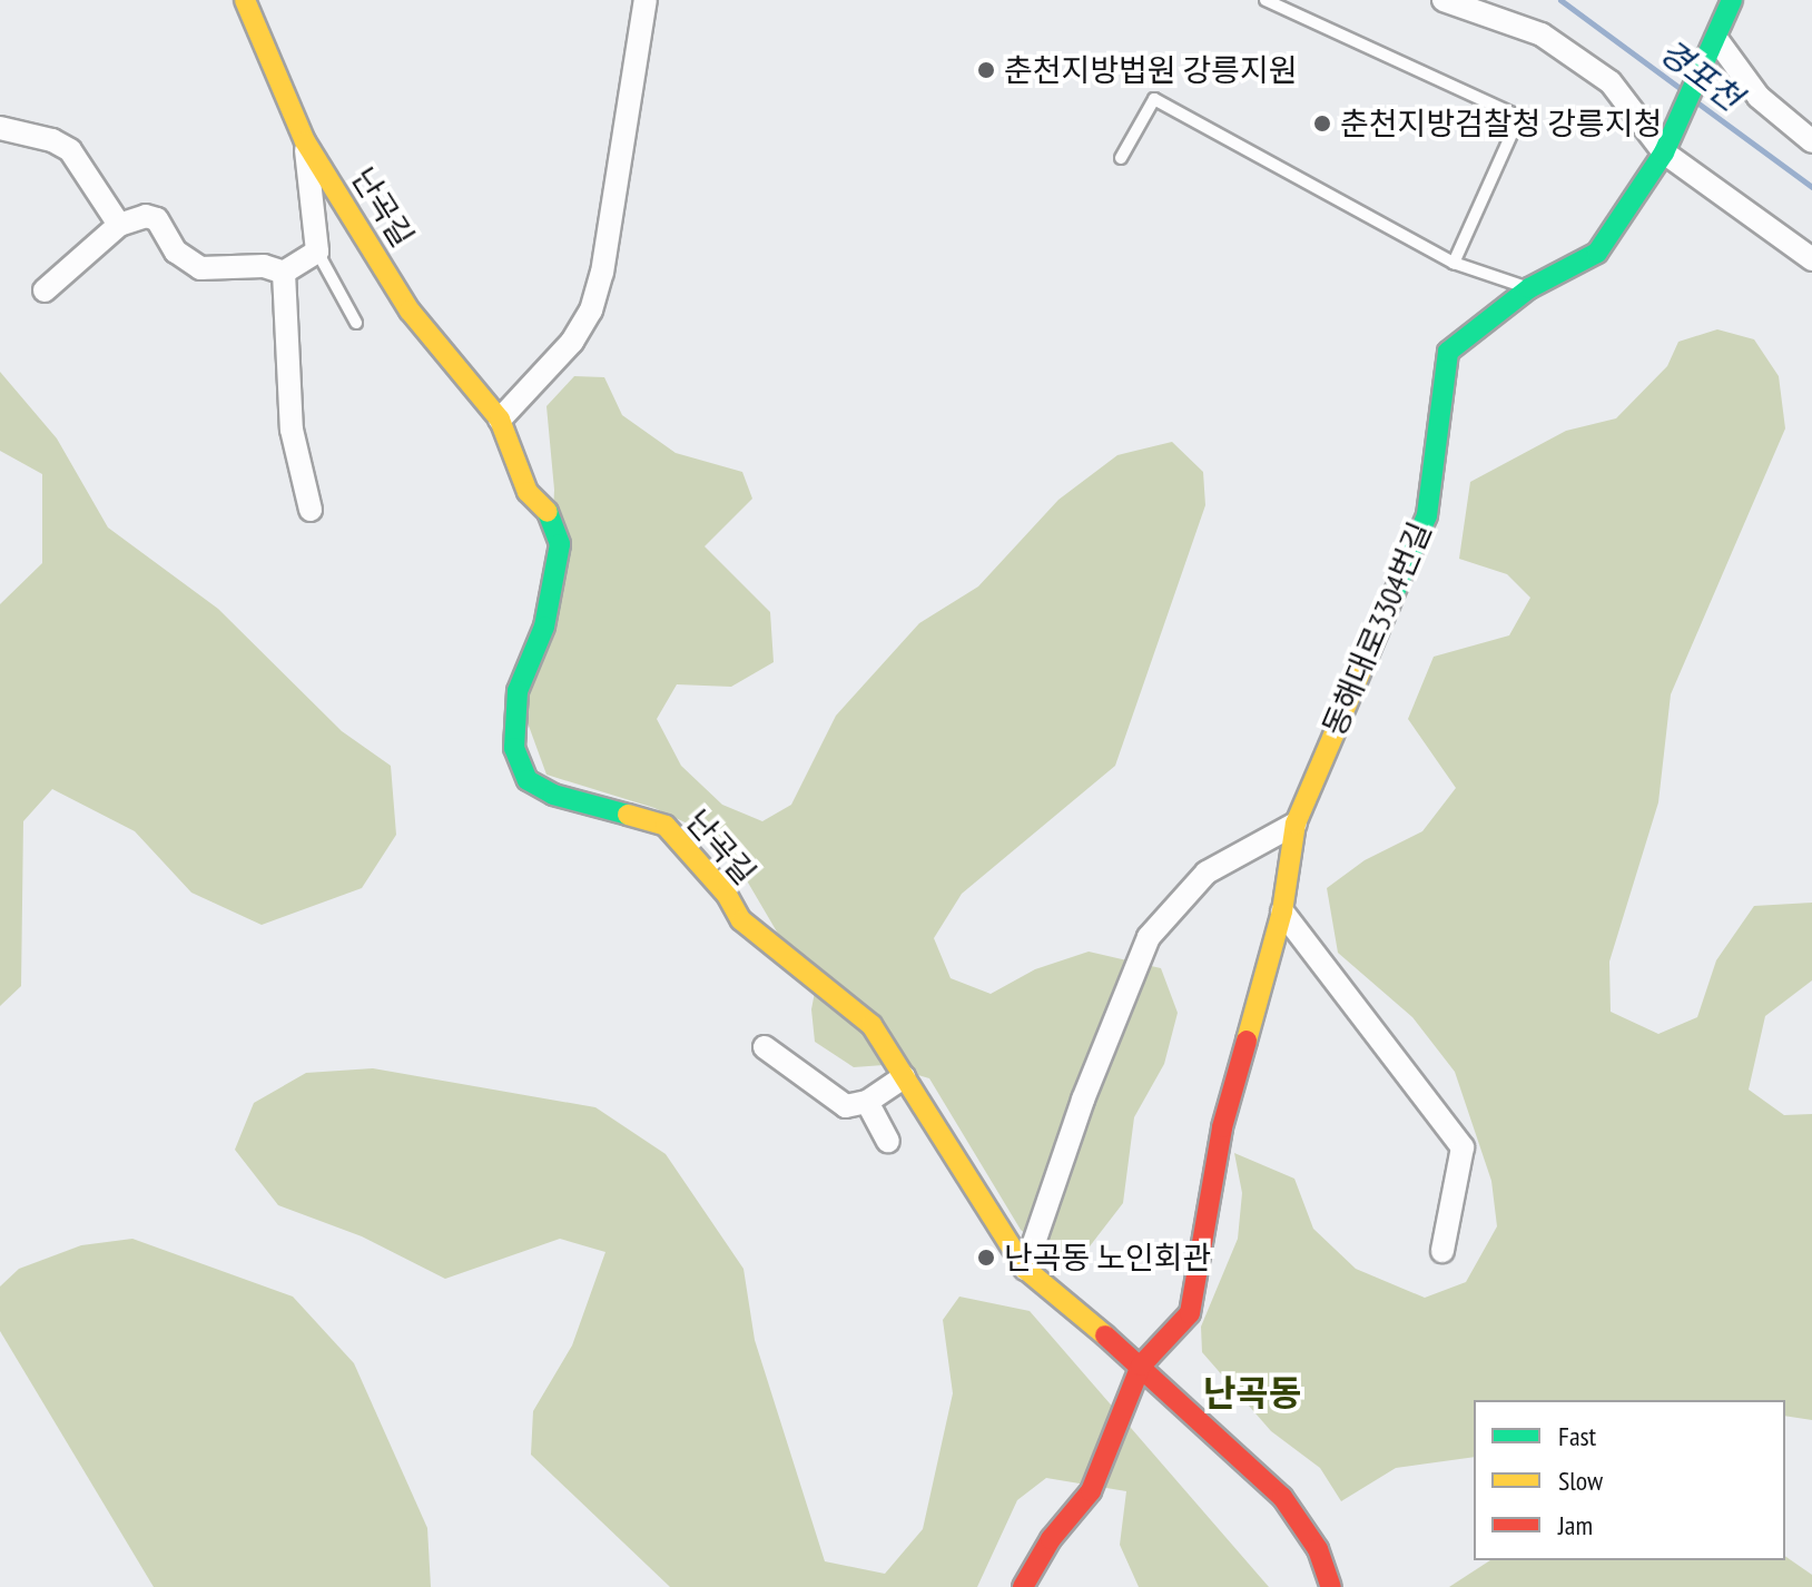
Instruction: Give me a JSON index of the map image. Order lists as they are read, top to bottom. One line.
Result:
{"streets":{"street":["난곡길","동해대로3304번길"]},"crossings":[["난곡길","동해대로3304번길"]],"districts":["난곡동"],"water":["경포천"],"places":["춘천지방법원 강릉지원","춘천지방검찰청 강릉지청","난곡동 노인회관"],"legend":["Fast","Slow","Jam"]}
